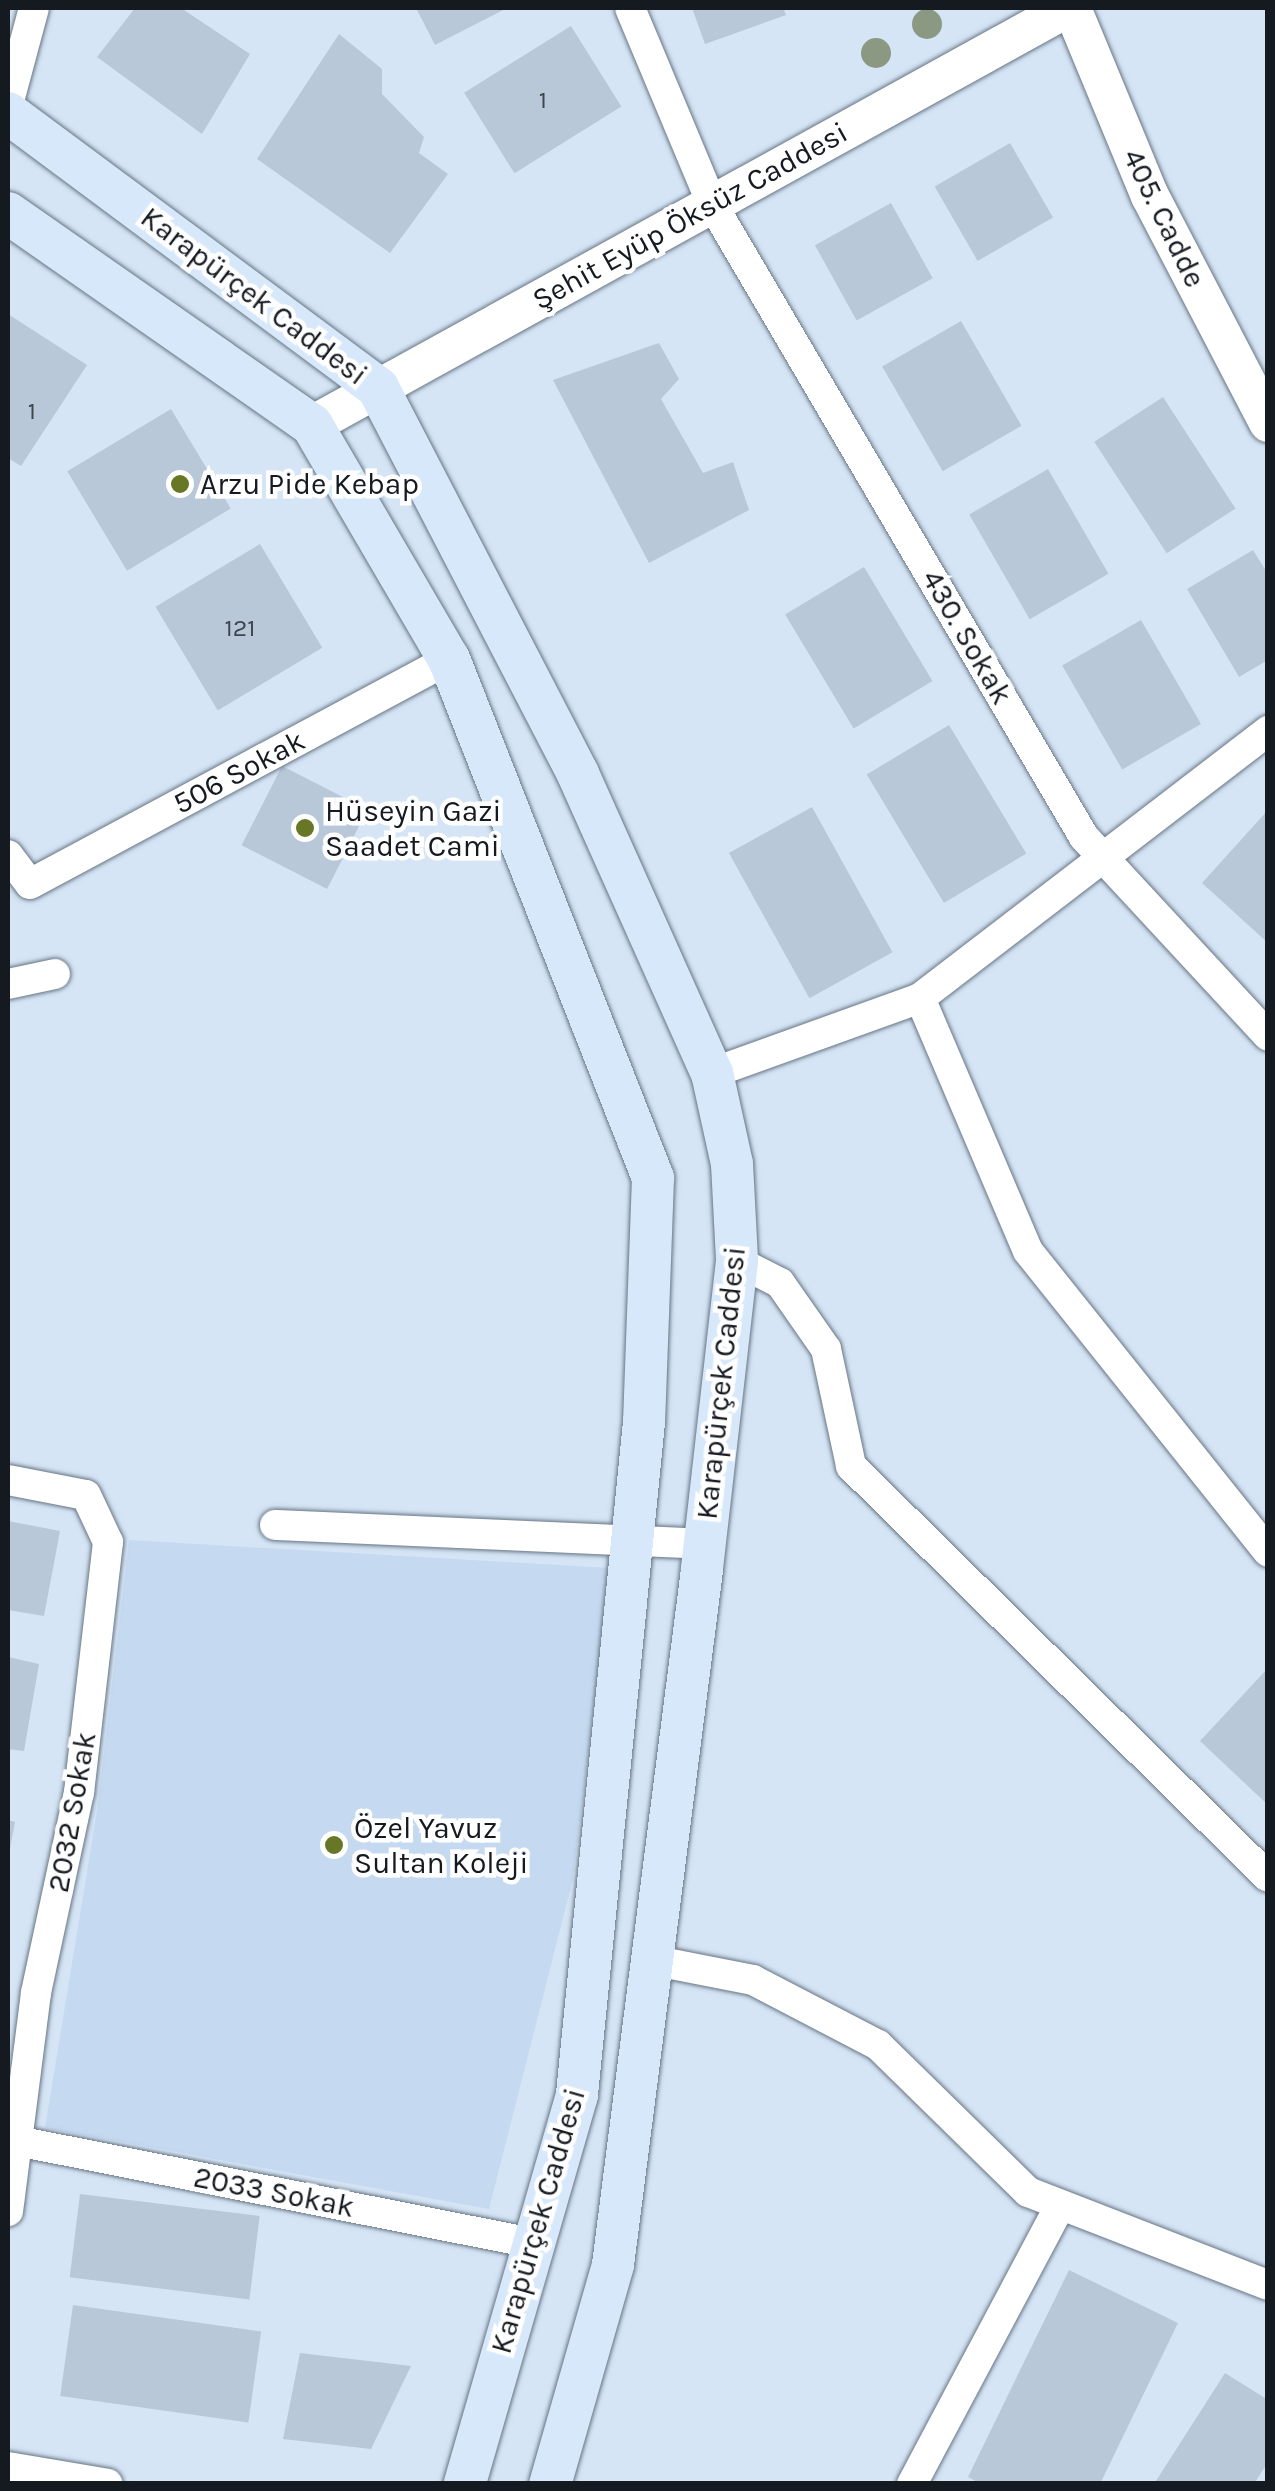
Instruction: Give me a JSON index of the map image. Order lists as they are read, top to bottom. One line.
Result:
{"streets":{"main road":["Karapürçek Caddesi"],"street":["Şehit Eyüp Öksüz Caddesi","405. Cadde","430. Sokak","506 Sokak","2032 Sokak","2033 Sokak"]},"crossings":[["Şehit Eyüp Öksüz Caddesi","405. Cadde"],["Şehit Eyüp Öksüz Caddesi","Karapürçek Caddesi"],["Şehit Eyüp Öksüz Caddesi","430. Sokak"],["Karapürçek Caddesi","506 Sokak"],["Karapürçek Caddesi","2033 Sokak"],["2032 Sokak","2033 Sokak"]],"places":["Arzu Pide Kebap","Hüseyin Gazi Saadet Cami","Özel Yavuz Sultan Koleji"],"house_numbers":["1","1","121"]}
